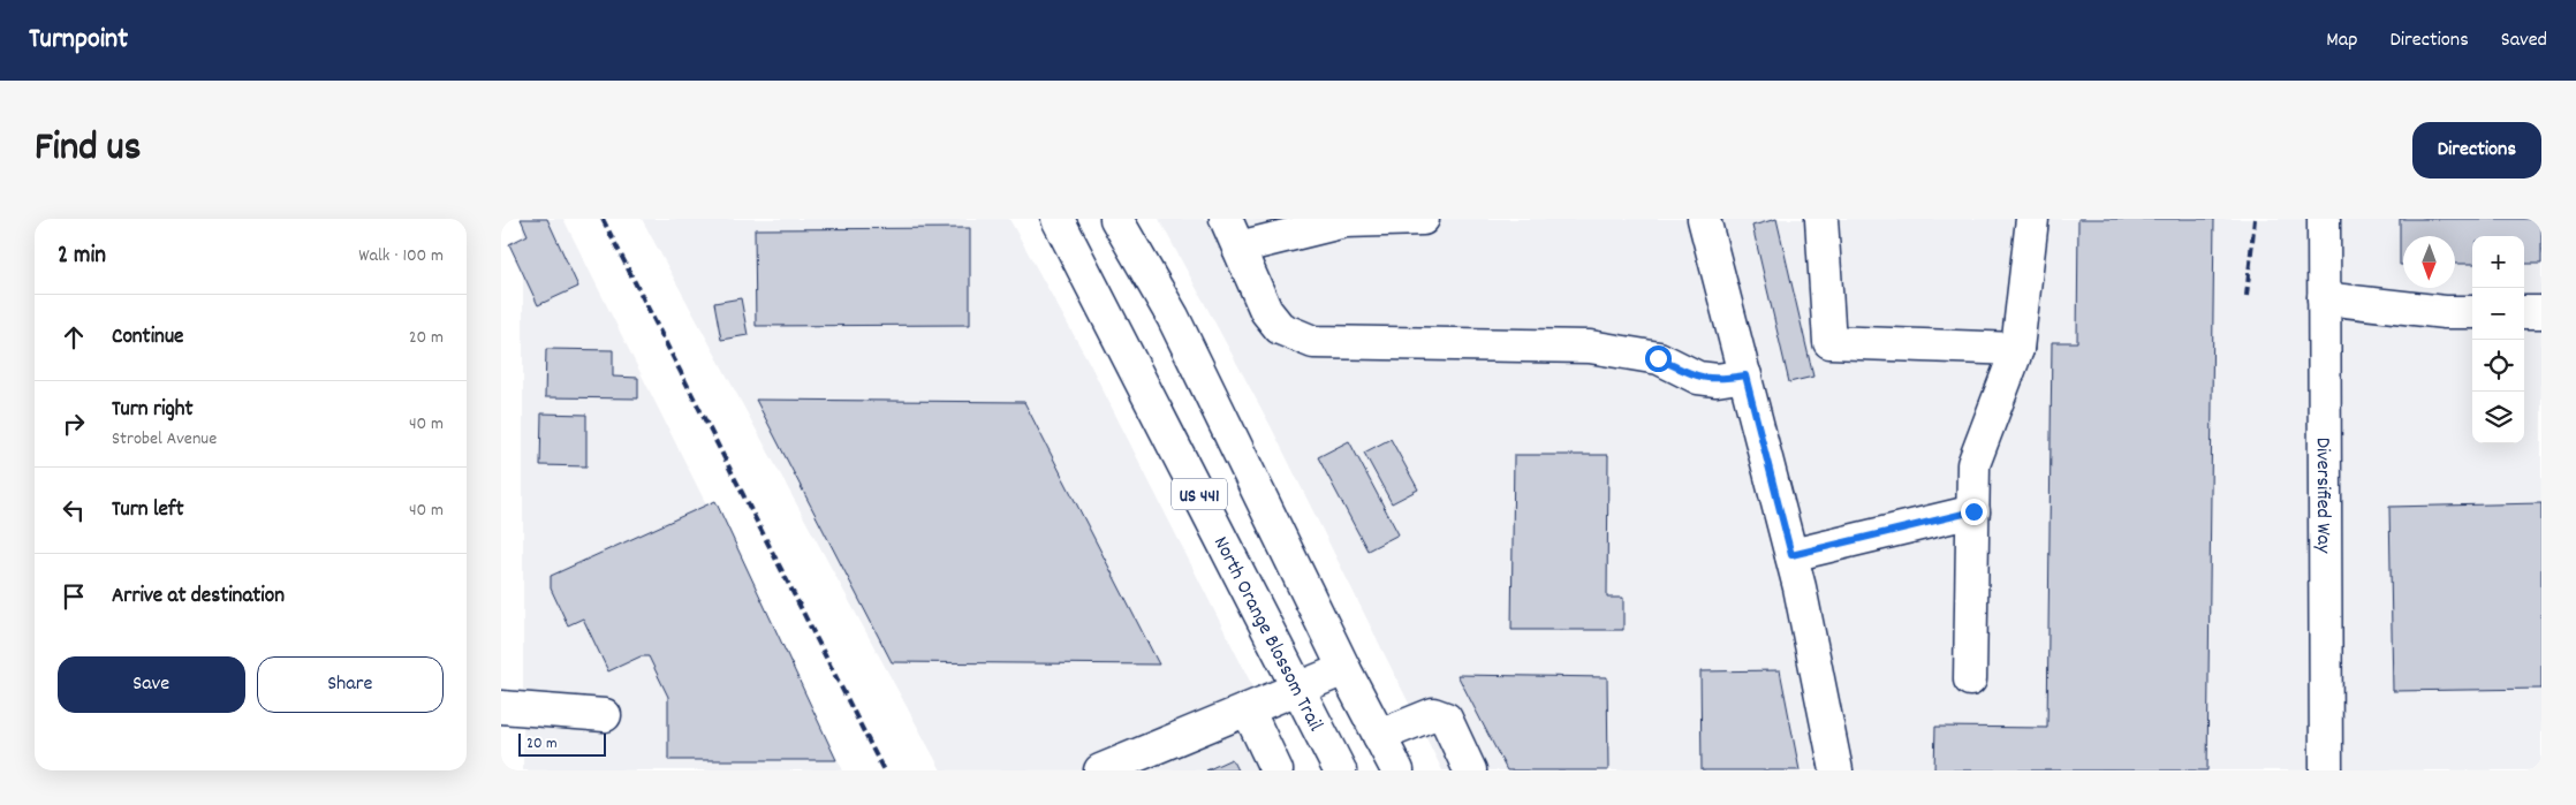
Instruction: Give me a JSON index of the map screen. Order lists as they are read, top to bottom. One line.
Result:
{"streets":{"main road":["US 441","Diversified Way","North Orange Blossom Trail"]},"scale_bar":"20 m","north":"bottom","page":{"header":"Turnpoint","nav":["Map","Directions","Saved"],"title":"Find us","buttons":["Directions",["Save","Share"]],"heading":["2 min","Walk · 100 m"],"map_buttons":["+","−"],"list":[["Continue","20 m"],["Turn right","Strobel Avenue","40 m"],["Turn left","40 m"],"Arrive at destination"],"scale":"20 m"}}
